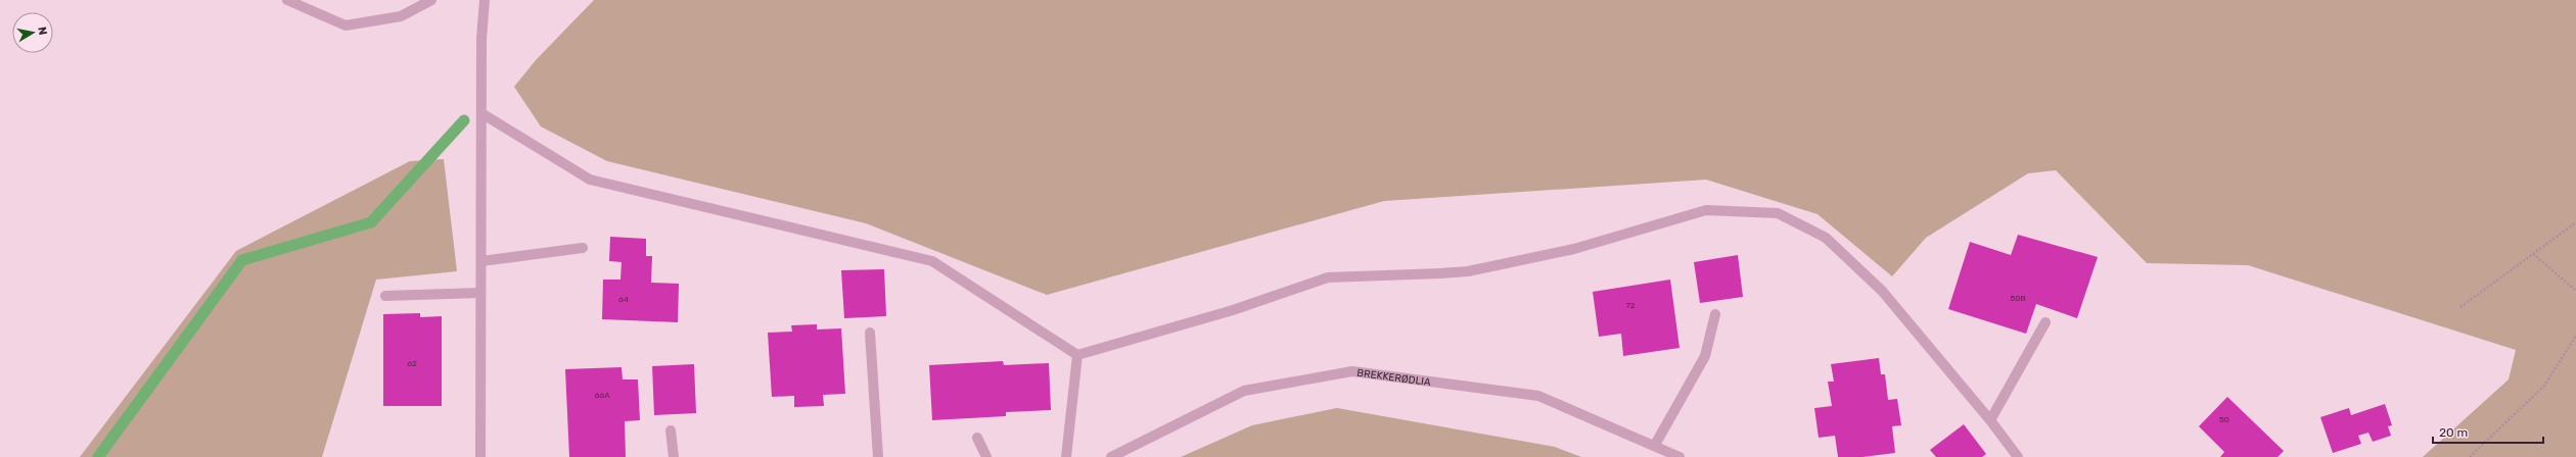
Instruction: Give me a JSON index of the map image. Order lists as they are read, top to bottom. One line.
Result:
{"streets":{"street":["BREKKERØDLIA"]},"house_numbers":["50B","64","72","62","66A","50"],"scale_bar":"20 m","north":"right"}
